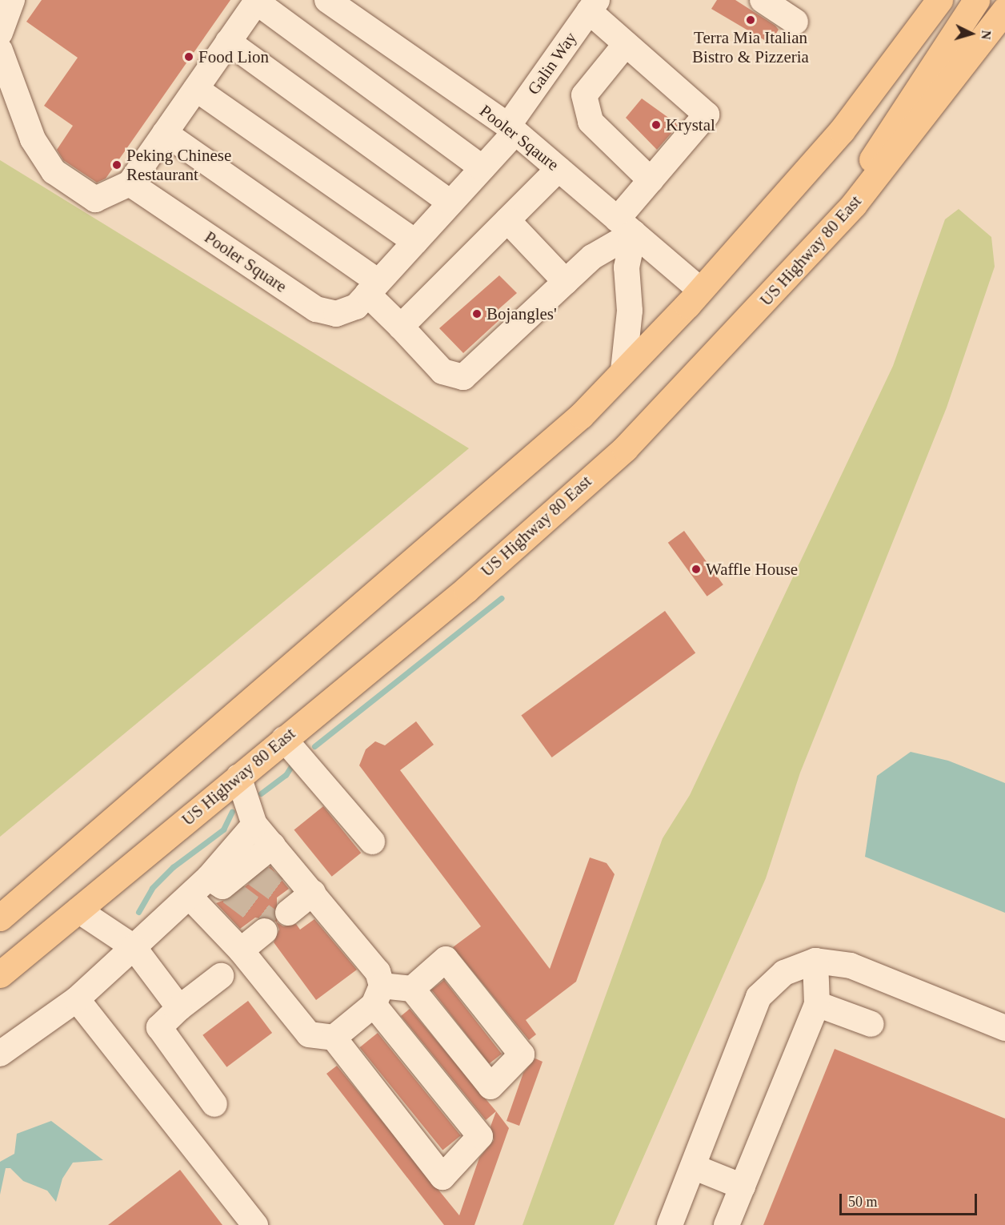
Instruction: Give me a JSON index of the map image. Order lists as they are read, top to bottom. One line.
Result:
{"streets":{"main road":["US Highway 80 East"],"street":["Galin Way","Pooler Sqaure","Pooler Square"]},"crossings":[["Galin Way","Pooler Sqaure"],["Galin Way","Pooler Square"],["Pooler Sqaure","Pooler Square"]],"places":["Terra Mia Italian Bistro & Pizzeria","Food Lion","Krystal","Peking Chinese Restaurant","Bojangles'","Waffle House"],"scale_bar":"50 m","north":"right"}
